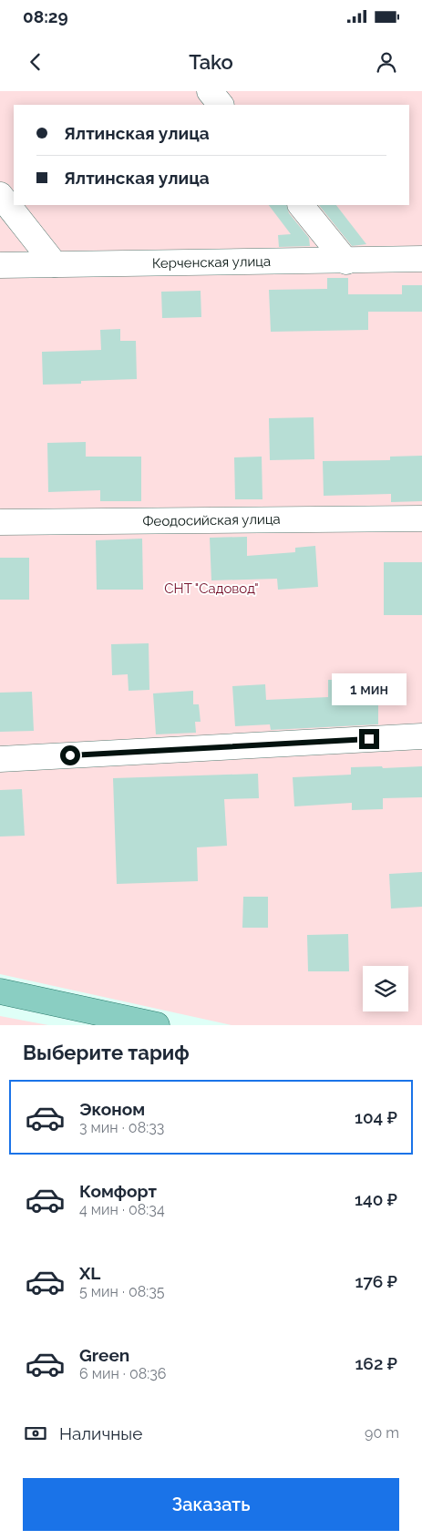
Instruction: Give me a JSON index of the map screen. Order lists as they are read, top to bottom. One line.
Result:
{"streets":{"street":["Керченская улица","Феодосийская улица"]},"parks":["СНТ \"Садовод\""],"page":{"status":"08:29","header":"Tako","banner":["Ялтинская улица","Ялтинская улица"],"bubble":"1 мин","heading":"Выберите тариф","list":[{"name":"Эконом","note":"3 мин · 08:33","value":"104 ₽"},{"name":"Комфорт","note":"4 мин · 08:34","value":"140 ₽"},{"name":"XL","note":"5 мин · 08:35","value":"176 ₽"},{"name":"Green","note":"6 мин · 08:36","value":"162 ₽"}],"pay":["Наличные","90 m"],"buttons":"Заказать"}}
